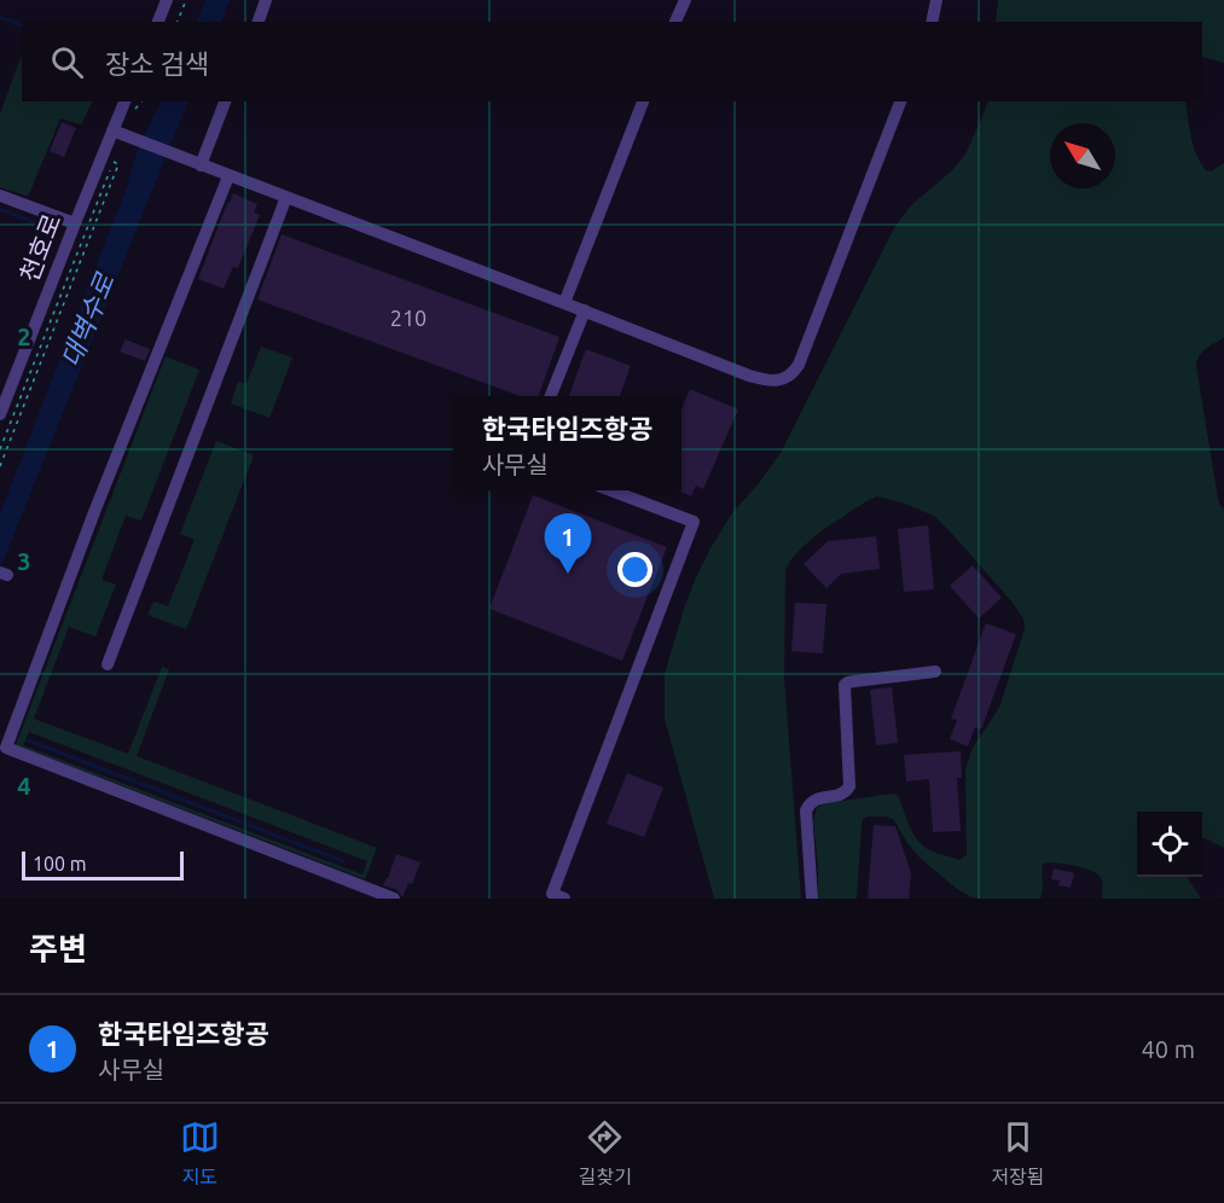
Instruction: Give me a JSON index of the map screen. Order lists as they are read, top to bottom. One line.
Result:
{"streets":{"street":["천호로"]},"water":["대벽수로"],"house_numbers":["210"],"scale_bar":"100 m","north":"top left","page":{"search":"장소 검색","popup":["한국타임즈항공","사무실"],"pins":"1","scale":"100 m","heading":"주변","list":[{"mark":"1","name":"한국타임즈항공","note":"사무실","value":"40 m"}],"nav":["지도","길찾기","저장됨"]},"grid":{"rows":["2","3","4"]}}
